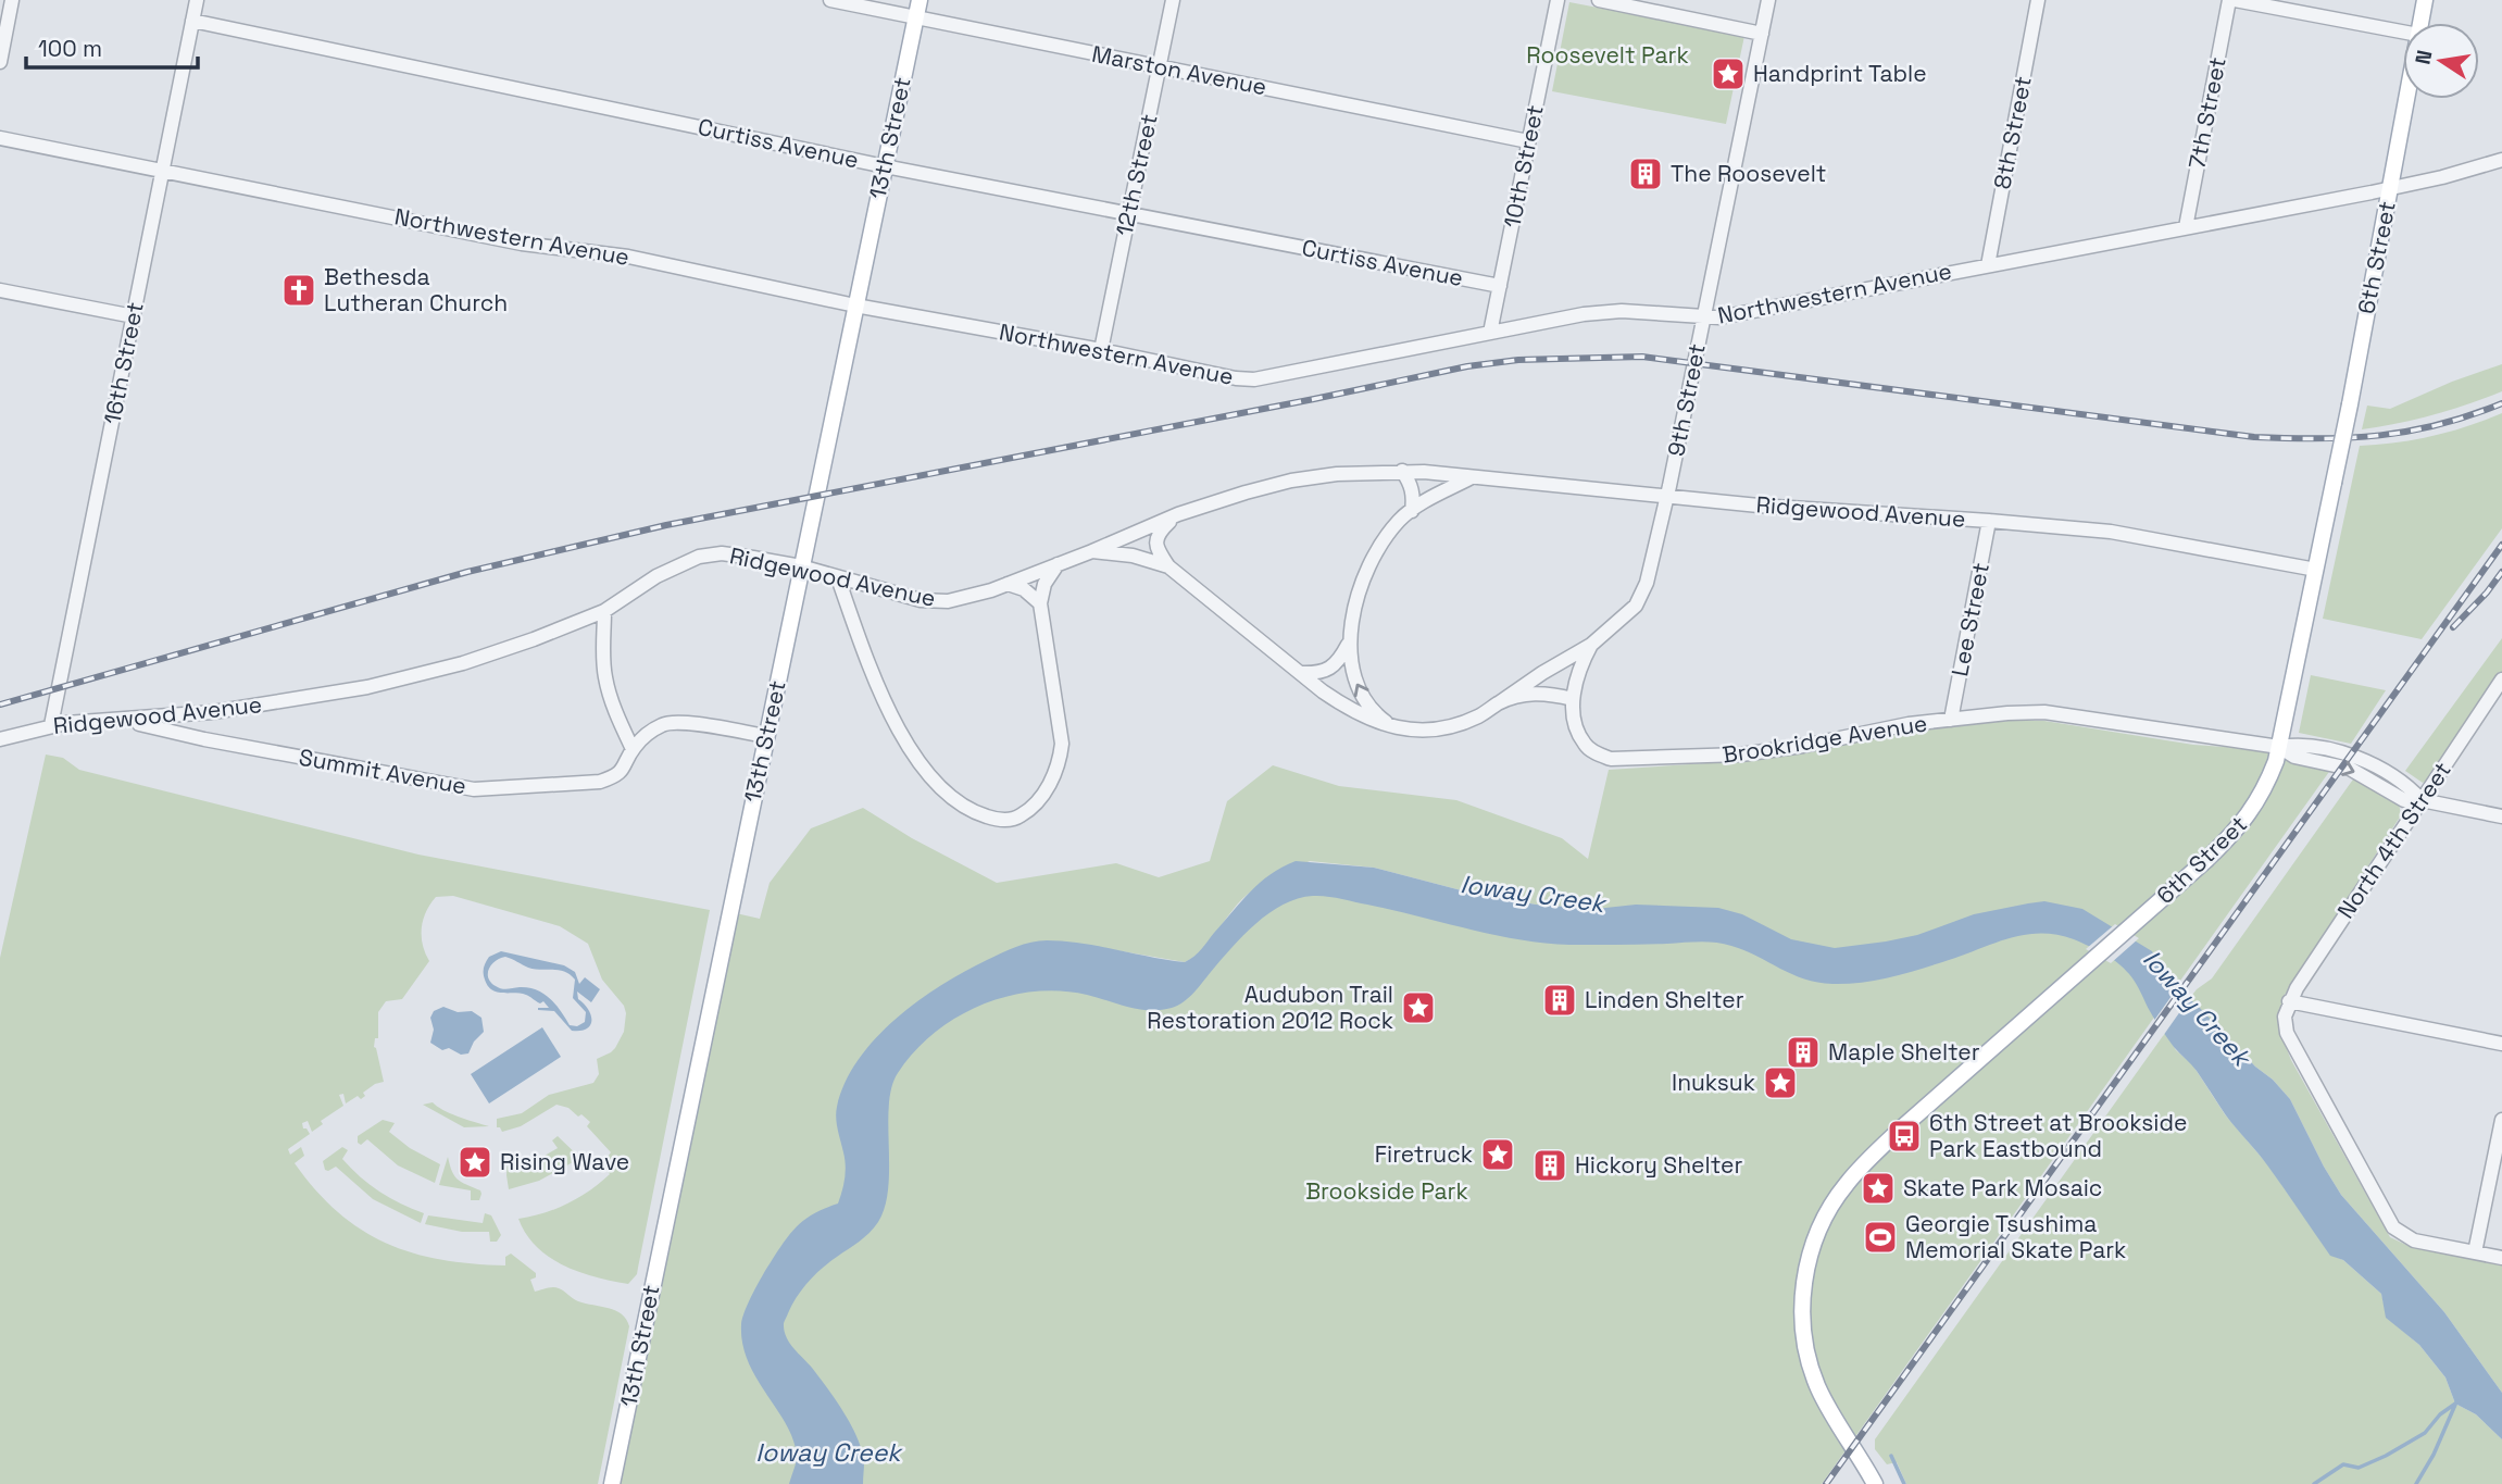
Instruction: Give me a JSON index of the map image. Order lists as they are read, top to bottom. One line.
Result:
{"streets":{"main road":["13th Street","6th Street"],"street":["Marston Avenue","7th Street","8th Street","Curtiss Avenue","10th Street","12th Street","Northwestern Avenue","16th Street","9th Street","Ridgewood Avenue","Lee Street","Brookridge Avenue","Summit Avenue","North 4th Street"]},"crossings":[["Marston Avenue","13th Street"],["Marston Avenue","10th Street"],["Marston Avenue","12th Street"],["7th Street","Northwestern Avenue"],["8th Street","Northwestern Avenue"],["13th Street","Curtiss Avenue"],["13th Street","Northwestern Avenue"],["13th Street","Ridgewood Avenue"],["13th Street","Summit Avenue"],["Curtiss Avenue","10th Street"],["Curtiss Avenue","12th Street"],["Curtiss Avenue","16th Street"],["10th Street","Northwestern Avenue"],["12th Street","Northwestern Avenue"],["Northwestern Avenue","6th Street"],["Northwestern Avenue","16th Street"],["Northwestern Avenue","9th Street"],["6th Street","Ridgewood Avenue"],["6th Street","Brookridge Avenue"],["16th Street","Ridgewood Avenue"],["9th Street","Ridgewood Avenue"],["9th Street","Brookridge Avenue"],["Ridgewood Avenue","Lee Street"],["Ridgewood Avenue","Summit Avenue"],["Lee Street","Brookridge Avenue"],["Brookridge Avenue","North 4th Street"]],"water":["Ioway Creek"],"parks":["Roosevelt Park","Brookside Park"],"places":{"place":["Handprint Table","Audubon Trail Restoration 2012 Rock","Inuksuk","Firetruck","Rising Wave","Skate Park Mosaic"],"building":["The Roosevelt","Linden Shelter","Maple Shelter","Hickory Shelter"],"church":["Bethesda Lutheran Church"],"bus stop":["6th Street at Brookside Park Eastbound"],"sports":["Georgie Tsushima Memorial Skate Park"]},"scale_bar":"100 m","north":"left"}
